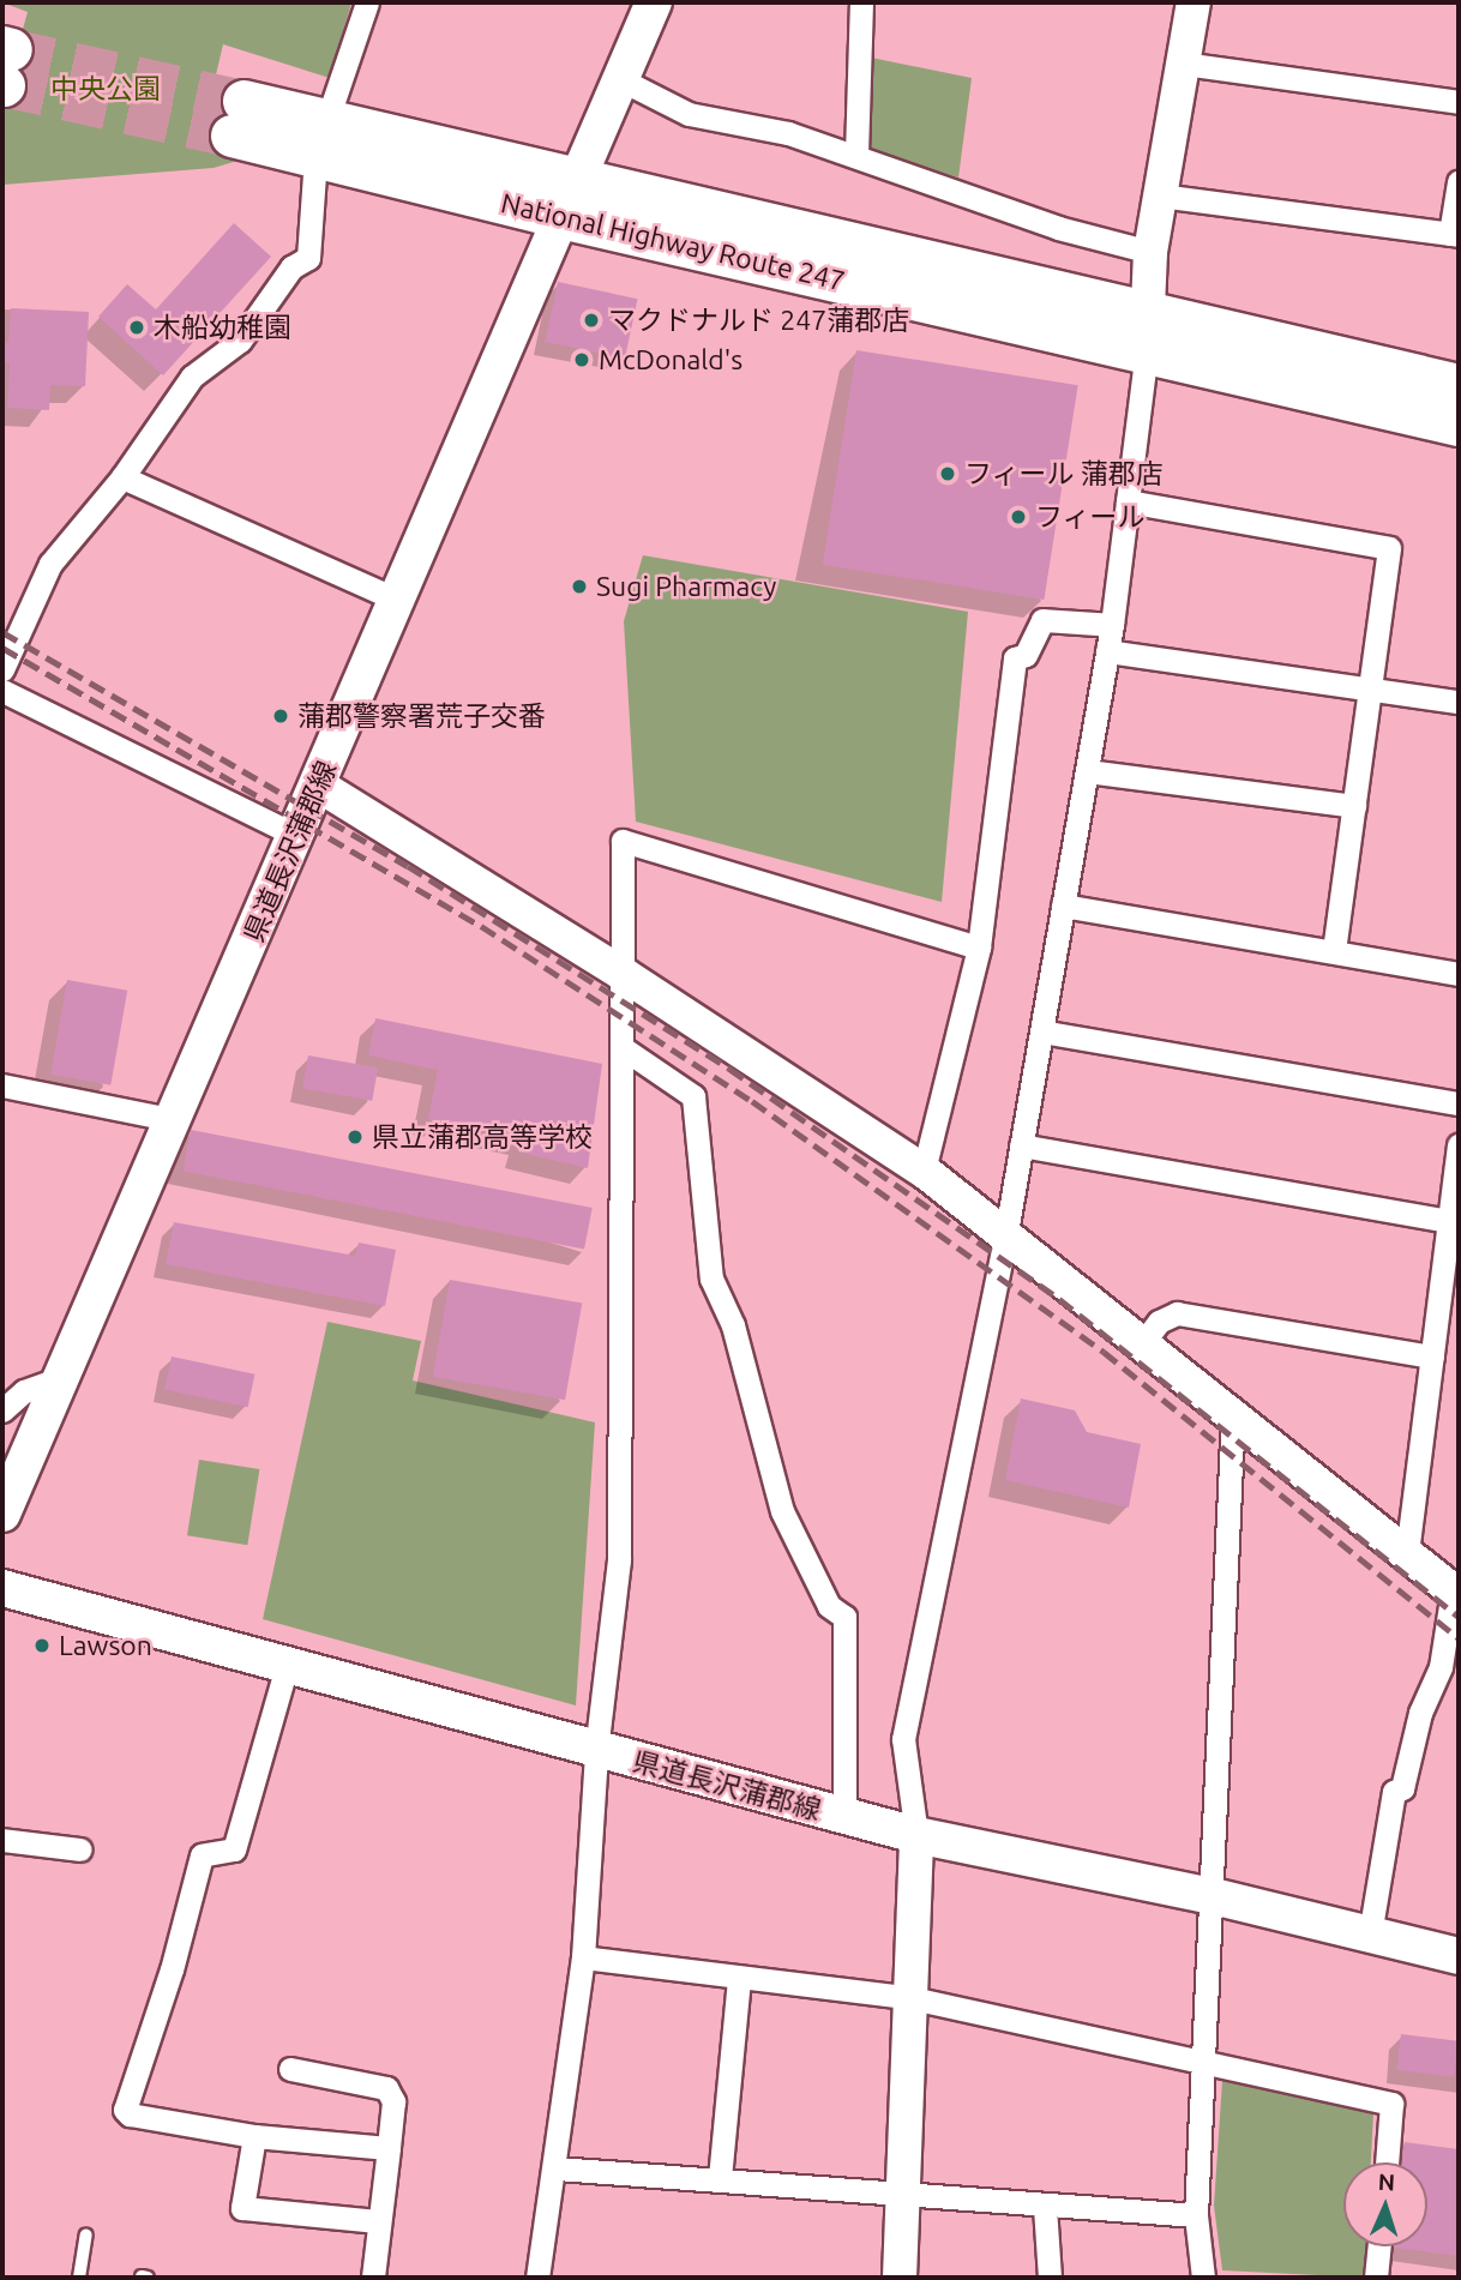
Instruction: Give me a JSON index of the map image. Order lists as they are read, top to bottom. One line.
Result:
{"streets":{"highway":["National Highway Route 247"],"main road":["県道長沢蒲郡線"]},"crossings":[["National Highway Route 247","県道長沢蒲郡線"]],"parks":["中央公園"],"places":["マクドナルド 247蒲郡店","木船幼稚園","McDonald's","フィール 蒲郡店","フィール","Sugi Pharmacy","蒲郡警察署荒子交番","県立蒲郡高等学校","Lawson"],"north":"top"}
